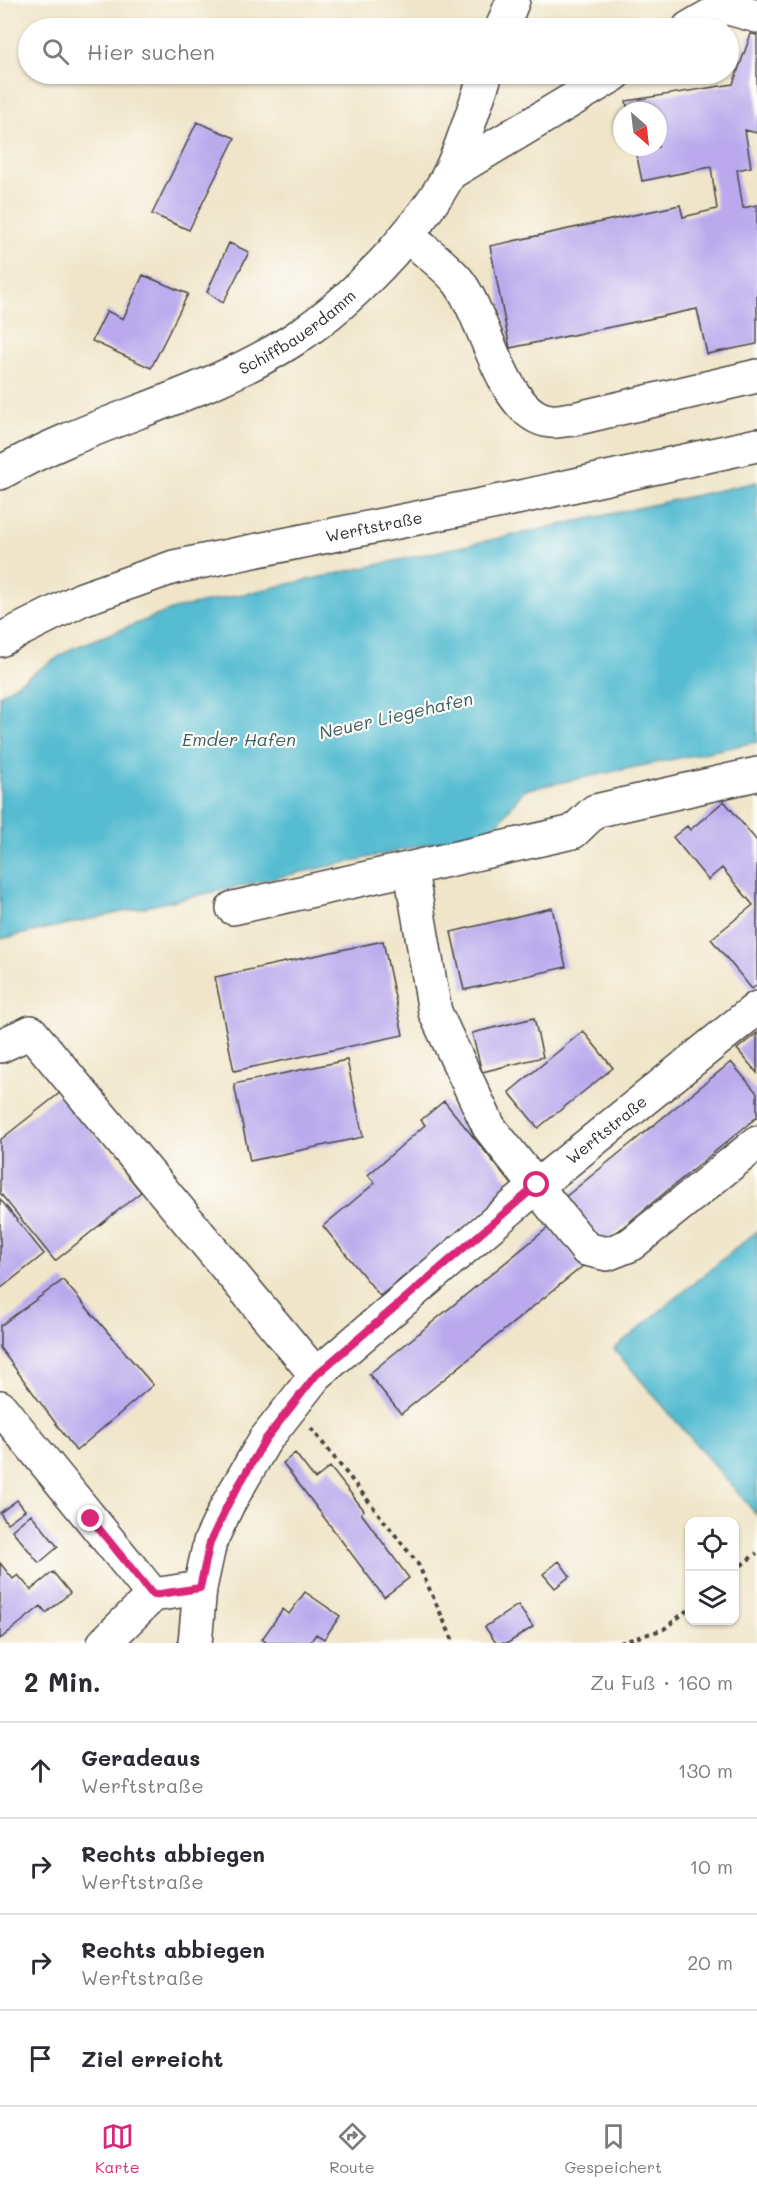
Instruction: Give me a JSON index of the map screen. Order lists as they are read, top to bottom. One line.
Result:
{"streets":{"street":["Schiffbauerdamm","Werftstraße"]},"water":["Neuer Liegehafen","Emder Hafen"],"north":"bottom right","page":{"search":"Hier suchen","heading":["2 Min.","Zu Fuß · 160 m"],"list":[["Geradeaus","Werftstraße","130 m"],["Rechts abbiegen","Werftstraße","10 m"],["Rechts abbiegen","Werftstraße","20 m"],"Ziel erreicht"],"nav":["Karte","Route","Gespeichert"]}}
